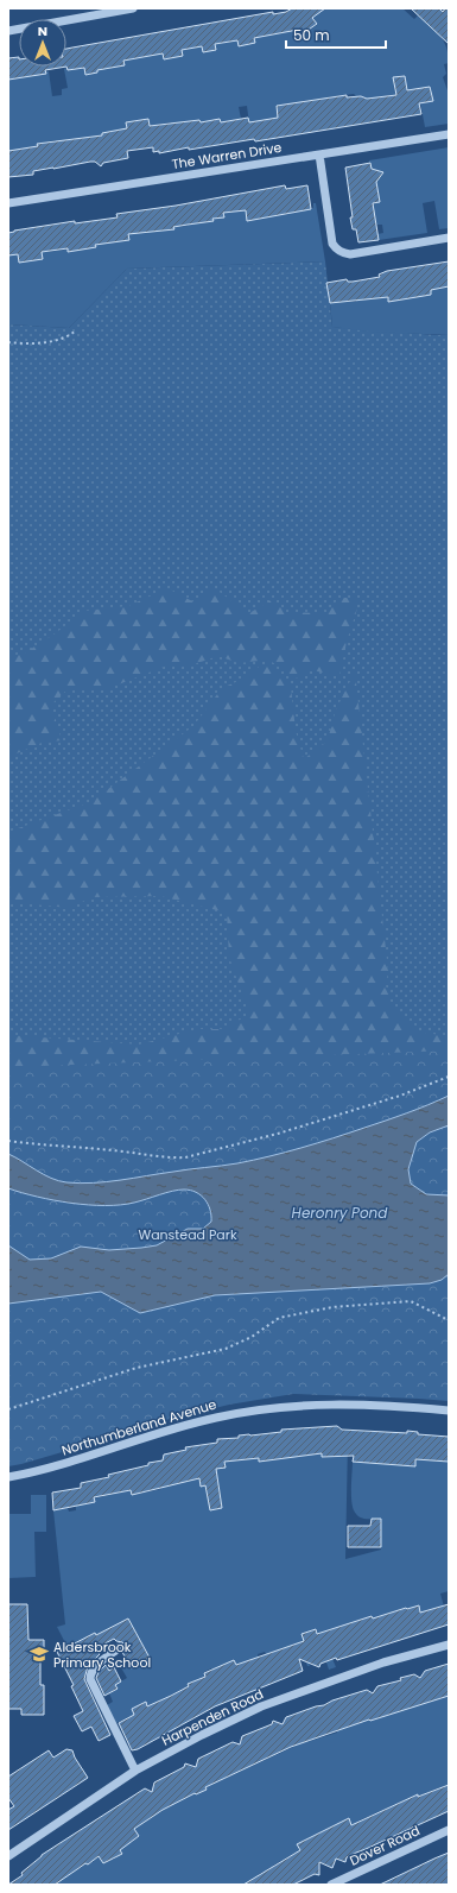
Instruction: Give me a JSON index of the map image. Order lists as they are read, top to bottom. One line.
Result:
{"streets":{"street":["The Warren Drive","Northumberland Avenue","Harpenden Road","Dover Road"]},"water":["Heronry Pond"],"parks":["Wanstead Park"],"places":{"school or university":["Aldersbrook Primary School"]},"scale_bar":"50 m","north":"top"}
